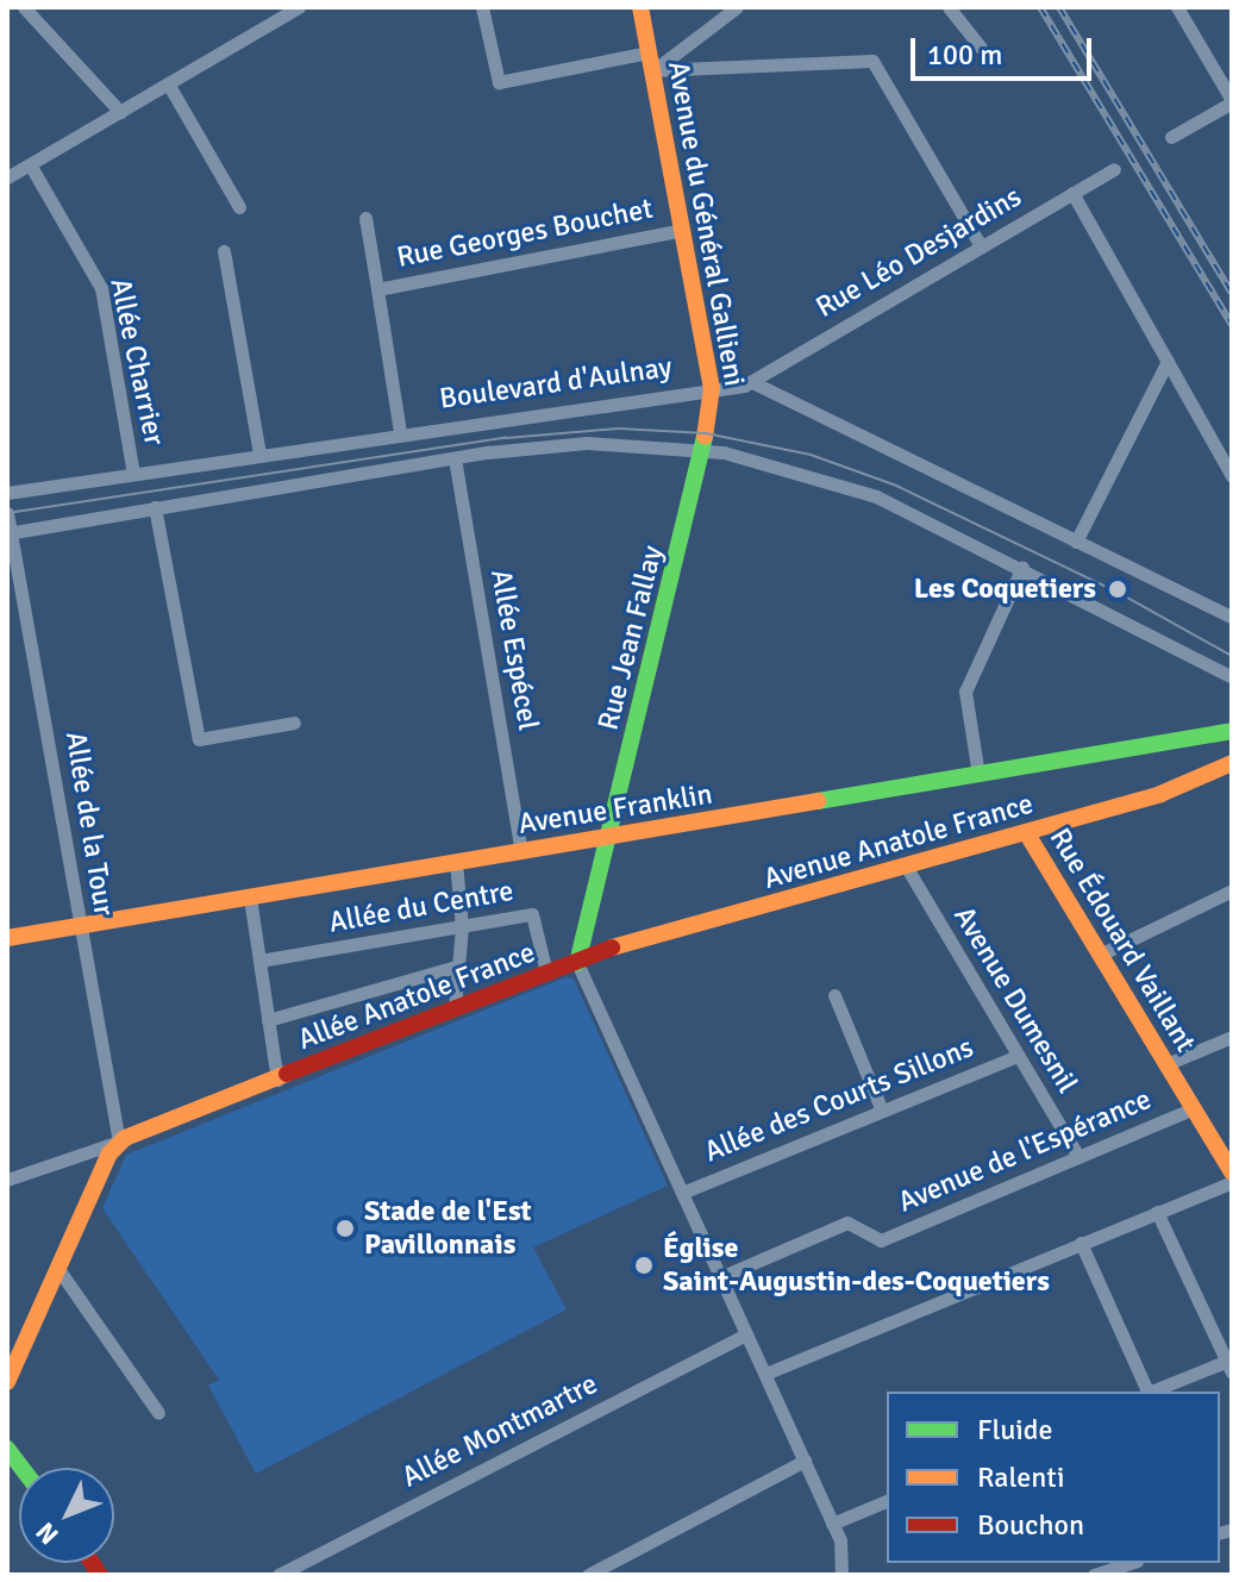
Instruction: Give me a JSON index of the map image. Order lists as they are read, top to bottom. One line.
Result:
{"streets":{"street":["Avenue du Général Gallieni","Rue Georges Bouchet","Rue Léo Desjardins","Allée Charrier","Boulevard d'Aulnay","Rue Jean Fallay","Allée Espécel","Avenue Franklin","Allée de la Tour","Avenue Anatole France","Allée du Centre","Rue Édouard Vaillant","Allée Anatole France","Avenue Dumesnil","Allée des Courts Sillons","Avenue de l'Espérance","Allée Montmartre"]},"crossings":[["Avenue du Général Gallieni","Rue Georges Bouchet"],["Avenue du Général Gallieni","Boulevard d'Aulnay"],["Avenue du Général Gallieni","Rue Jean Fallay"],["Rue Georges Bouchet","Boulevard d'Aulnay"],["Rue Léo Desjardins","Boulevard d'Aulnay"],["Allée Charrier","Boulevard d'Aulnay"],["Boulevard d'Aulnay","Rue Jean Fallay"],["Boulevard d'Aulnay","Allée Espécel"],["Boulevard d'Aulnay","Allée de la Tour"],["Rue Jean Fallay","Avenue Franklin"],["Rue Jean Fallay","Avenue Anatole France"],["Rue Jean Fallay","Allée Anatole France"],["Allée Espécel","Avenue Franklin"],["Avenue Franklin","Allée de la Tour"],["Allée de la Tour","Allée Anatole France"],["Avenue Anatole France","Rue Édouard Vaillant"],["Avenue Anatole France","Allée Anatole France"],["Avenue Anatole France","Avenue Dumesnil"],["Allée du Centre","Allée Anatole France"],["Rue Édouard Vaillant","Avenue de l'Espérance"],["Avenue Dumesnil","Allée des Courts Sillons"],["Avenue Dumesnil","Avenue de l'Espérance"]],"places":["Les Coquetiers","Stade de l'Est Pavillonnais","Église Saint-Augustin-des-Coquetiers"],"legend":["Fluide","Ralenti","Bouchon"],"scale_bar":"100 m","north":"bottom left"}
